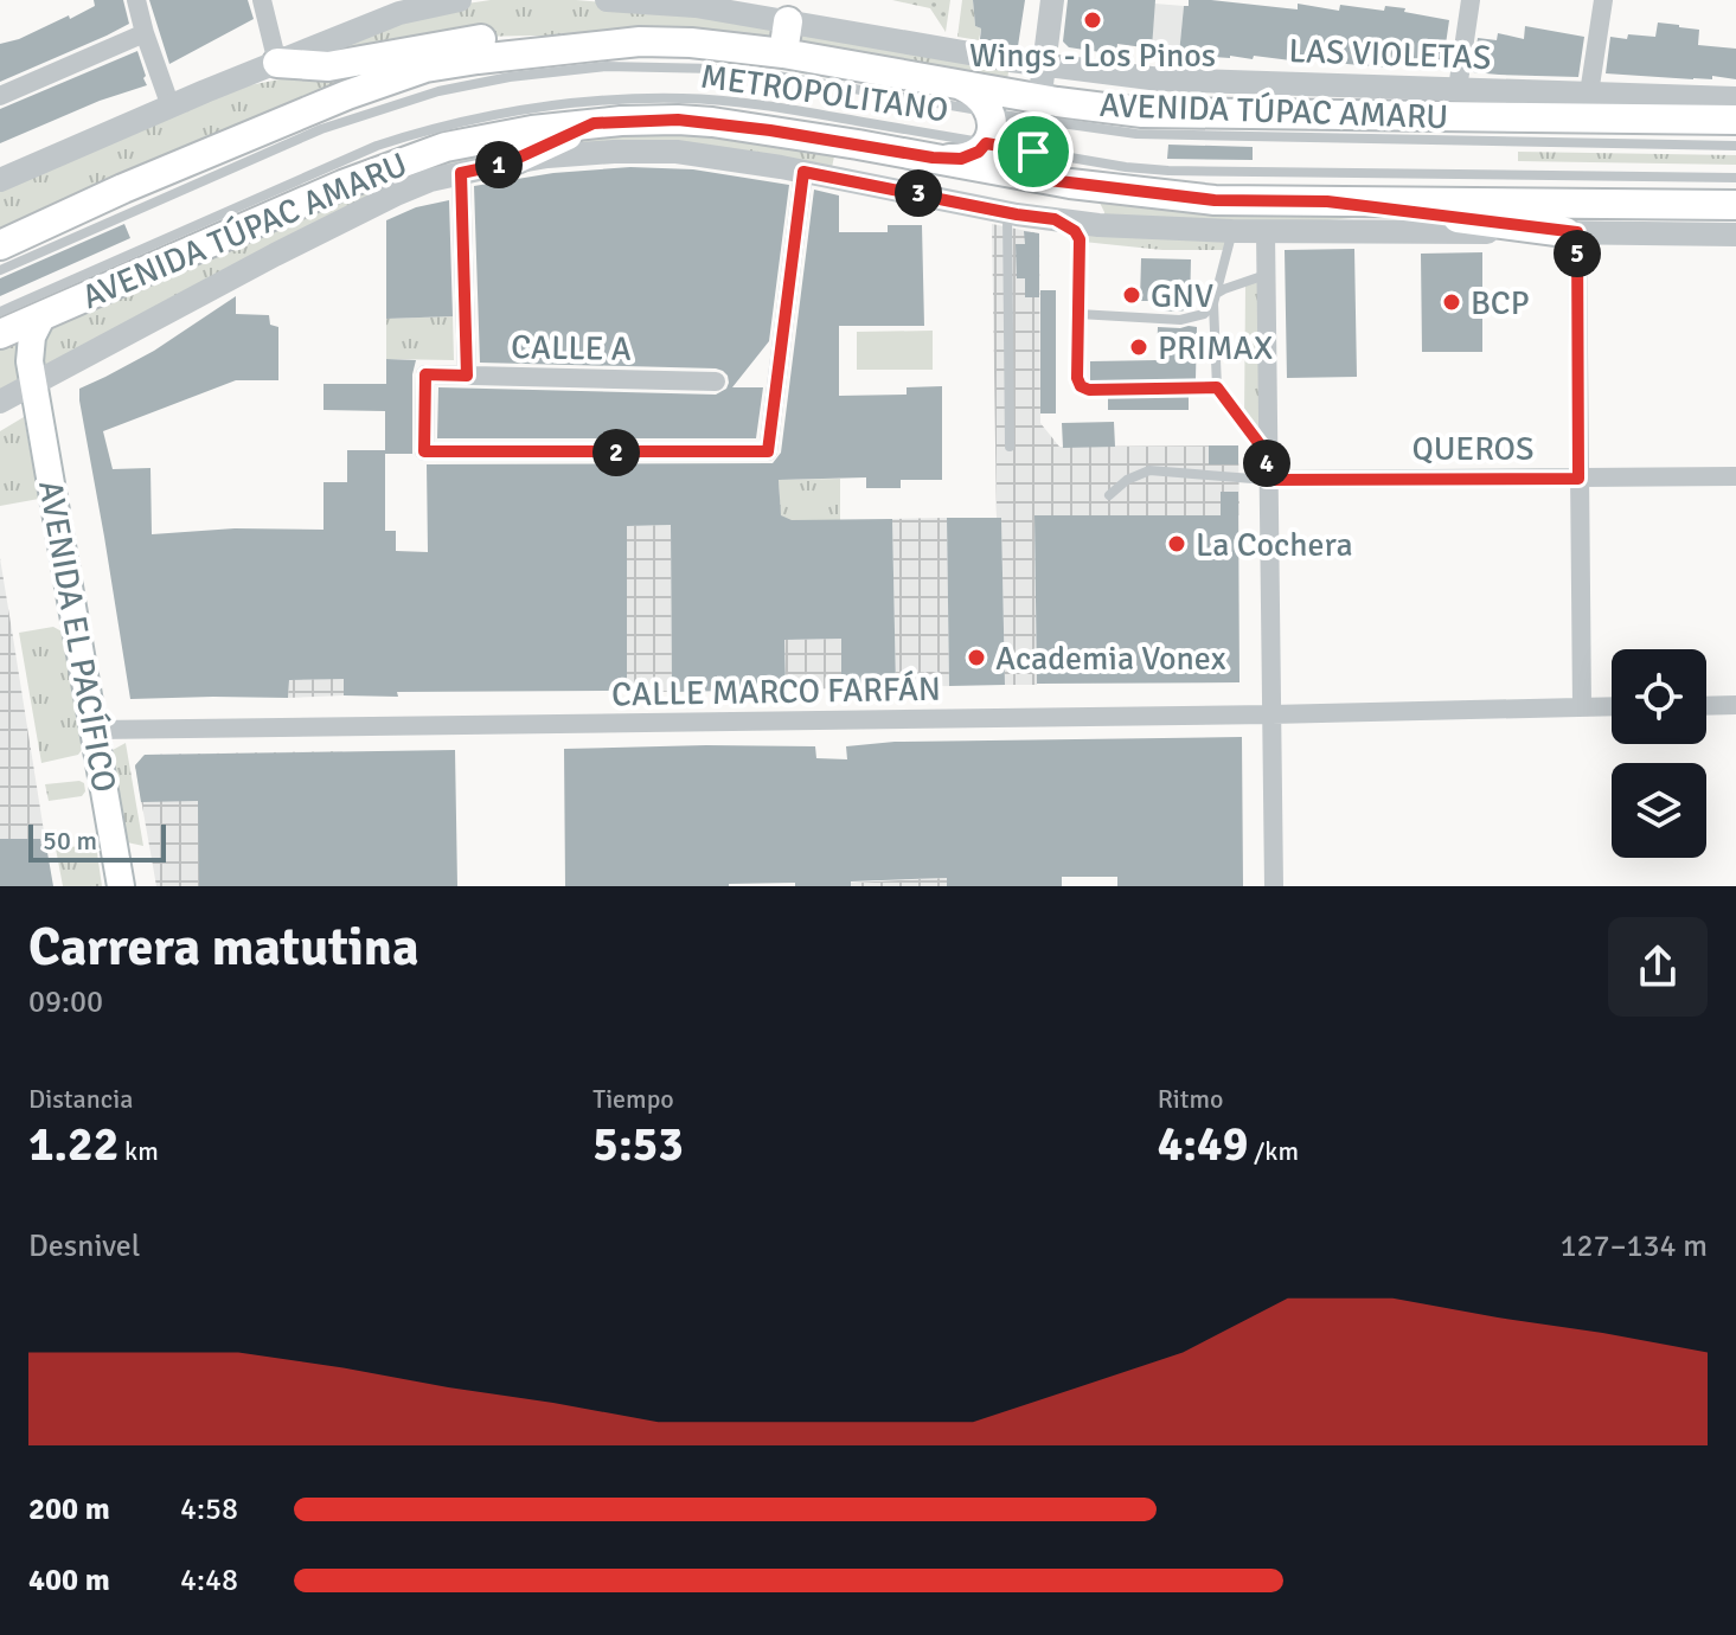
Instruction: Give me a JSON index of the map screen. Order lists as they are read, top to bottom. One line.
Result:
{"streets":{"main road":["AVENIDA TÚPAC AMARU","AVENIDA EL PACÍFICO"],"street":["LAS VIOLETAS","CALLE A","QUEROS","CALLE MARCO FARFÁN"],"lane":["METROPOLITANO"]},"crossings":[["METROPOLITANO","AVENIDA TÚPAC AMARU"],["AVENIDA TÚPAC AMARU","AVENIDA EL PACÍFICO"],["AVENIDA EL PACÍFICO","CALLE MARCO FARFÁN"]],"places":["Wings - Los Pinos","GNV","BCP","PRIMAX","La Cochera","Academia Vonex"],"scale_bar":"50 m","page":{"pins":["1","3","5","2","4"],"scale":"50 m","heading":["Carrera matutina","09:00"],"stats":[["Distancia","1.22 km"],["Tiempo","5:53"],["Ritmo","4:49 /km"]],"chart":["Desnivel","127–134 m"],"list":[{"name":"200 m","note":"4:58"},{"name":"400 m","note":"4:48"}]}}
